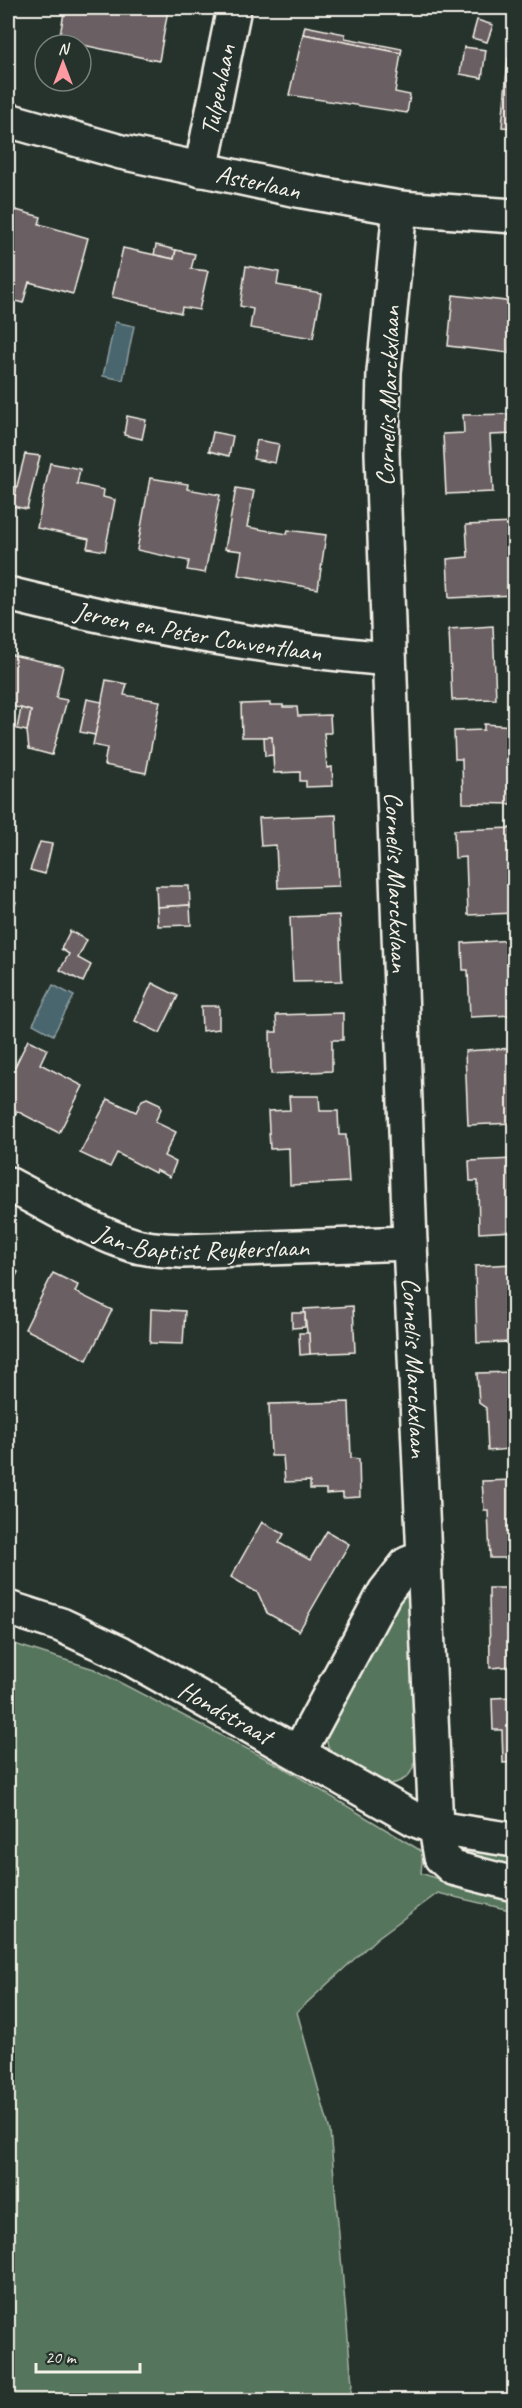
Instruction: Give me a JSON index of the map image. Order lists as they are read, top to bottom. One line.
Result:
{"streets":{"street":["Tulpenlaan","Asterlaan","Cornelis Marckxlaan","Jeroen en Peter Conventlaan","Jan-Baptist Reykerslaan","Hondstraat"]},"crossings":[["Tulpenlaan","Asterlaan"],["Asterlaan","Cornelis Marckxlaan"],["Cornelis Marckxlaan","Jeroen en Peter Conventlaan"],["Cornelis Marckxlaan","Jan-Baptist Reykerslaan"],["Cornelis Marckxlaan","Hondstraat"]],"scale_bar":"20 m","north":"top"}
